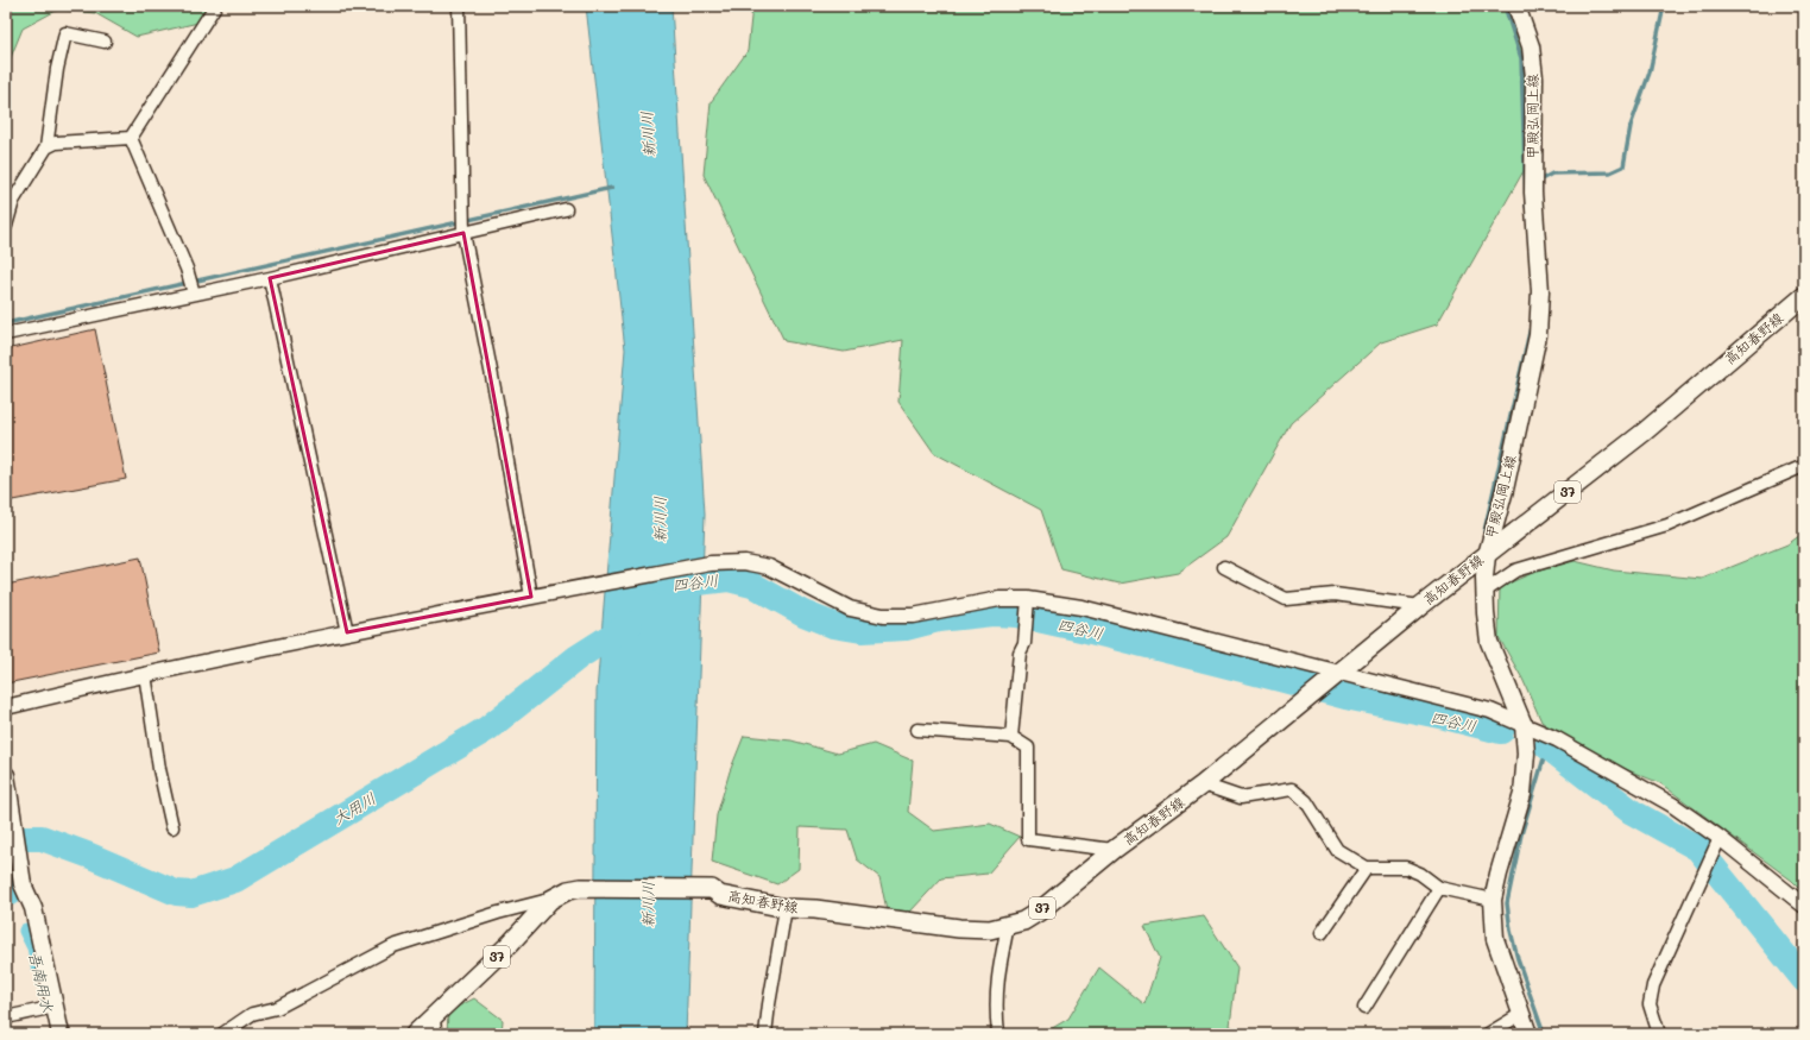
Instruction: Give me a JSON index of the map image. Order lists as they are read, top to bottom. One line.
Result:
{"streets":{"main road":["甲殿弘岡上線","高知春野線","37"]},"crossings":[["甲殿弘岡上線","高知春野線"]],"water":["新川川","四谷川","大用川","吾南用水"]}
